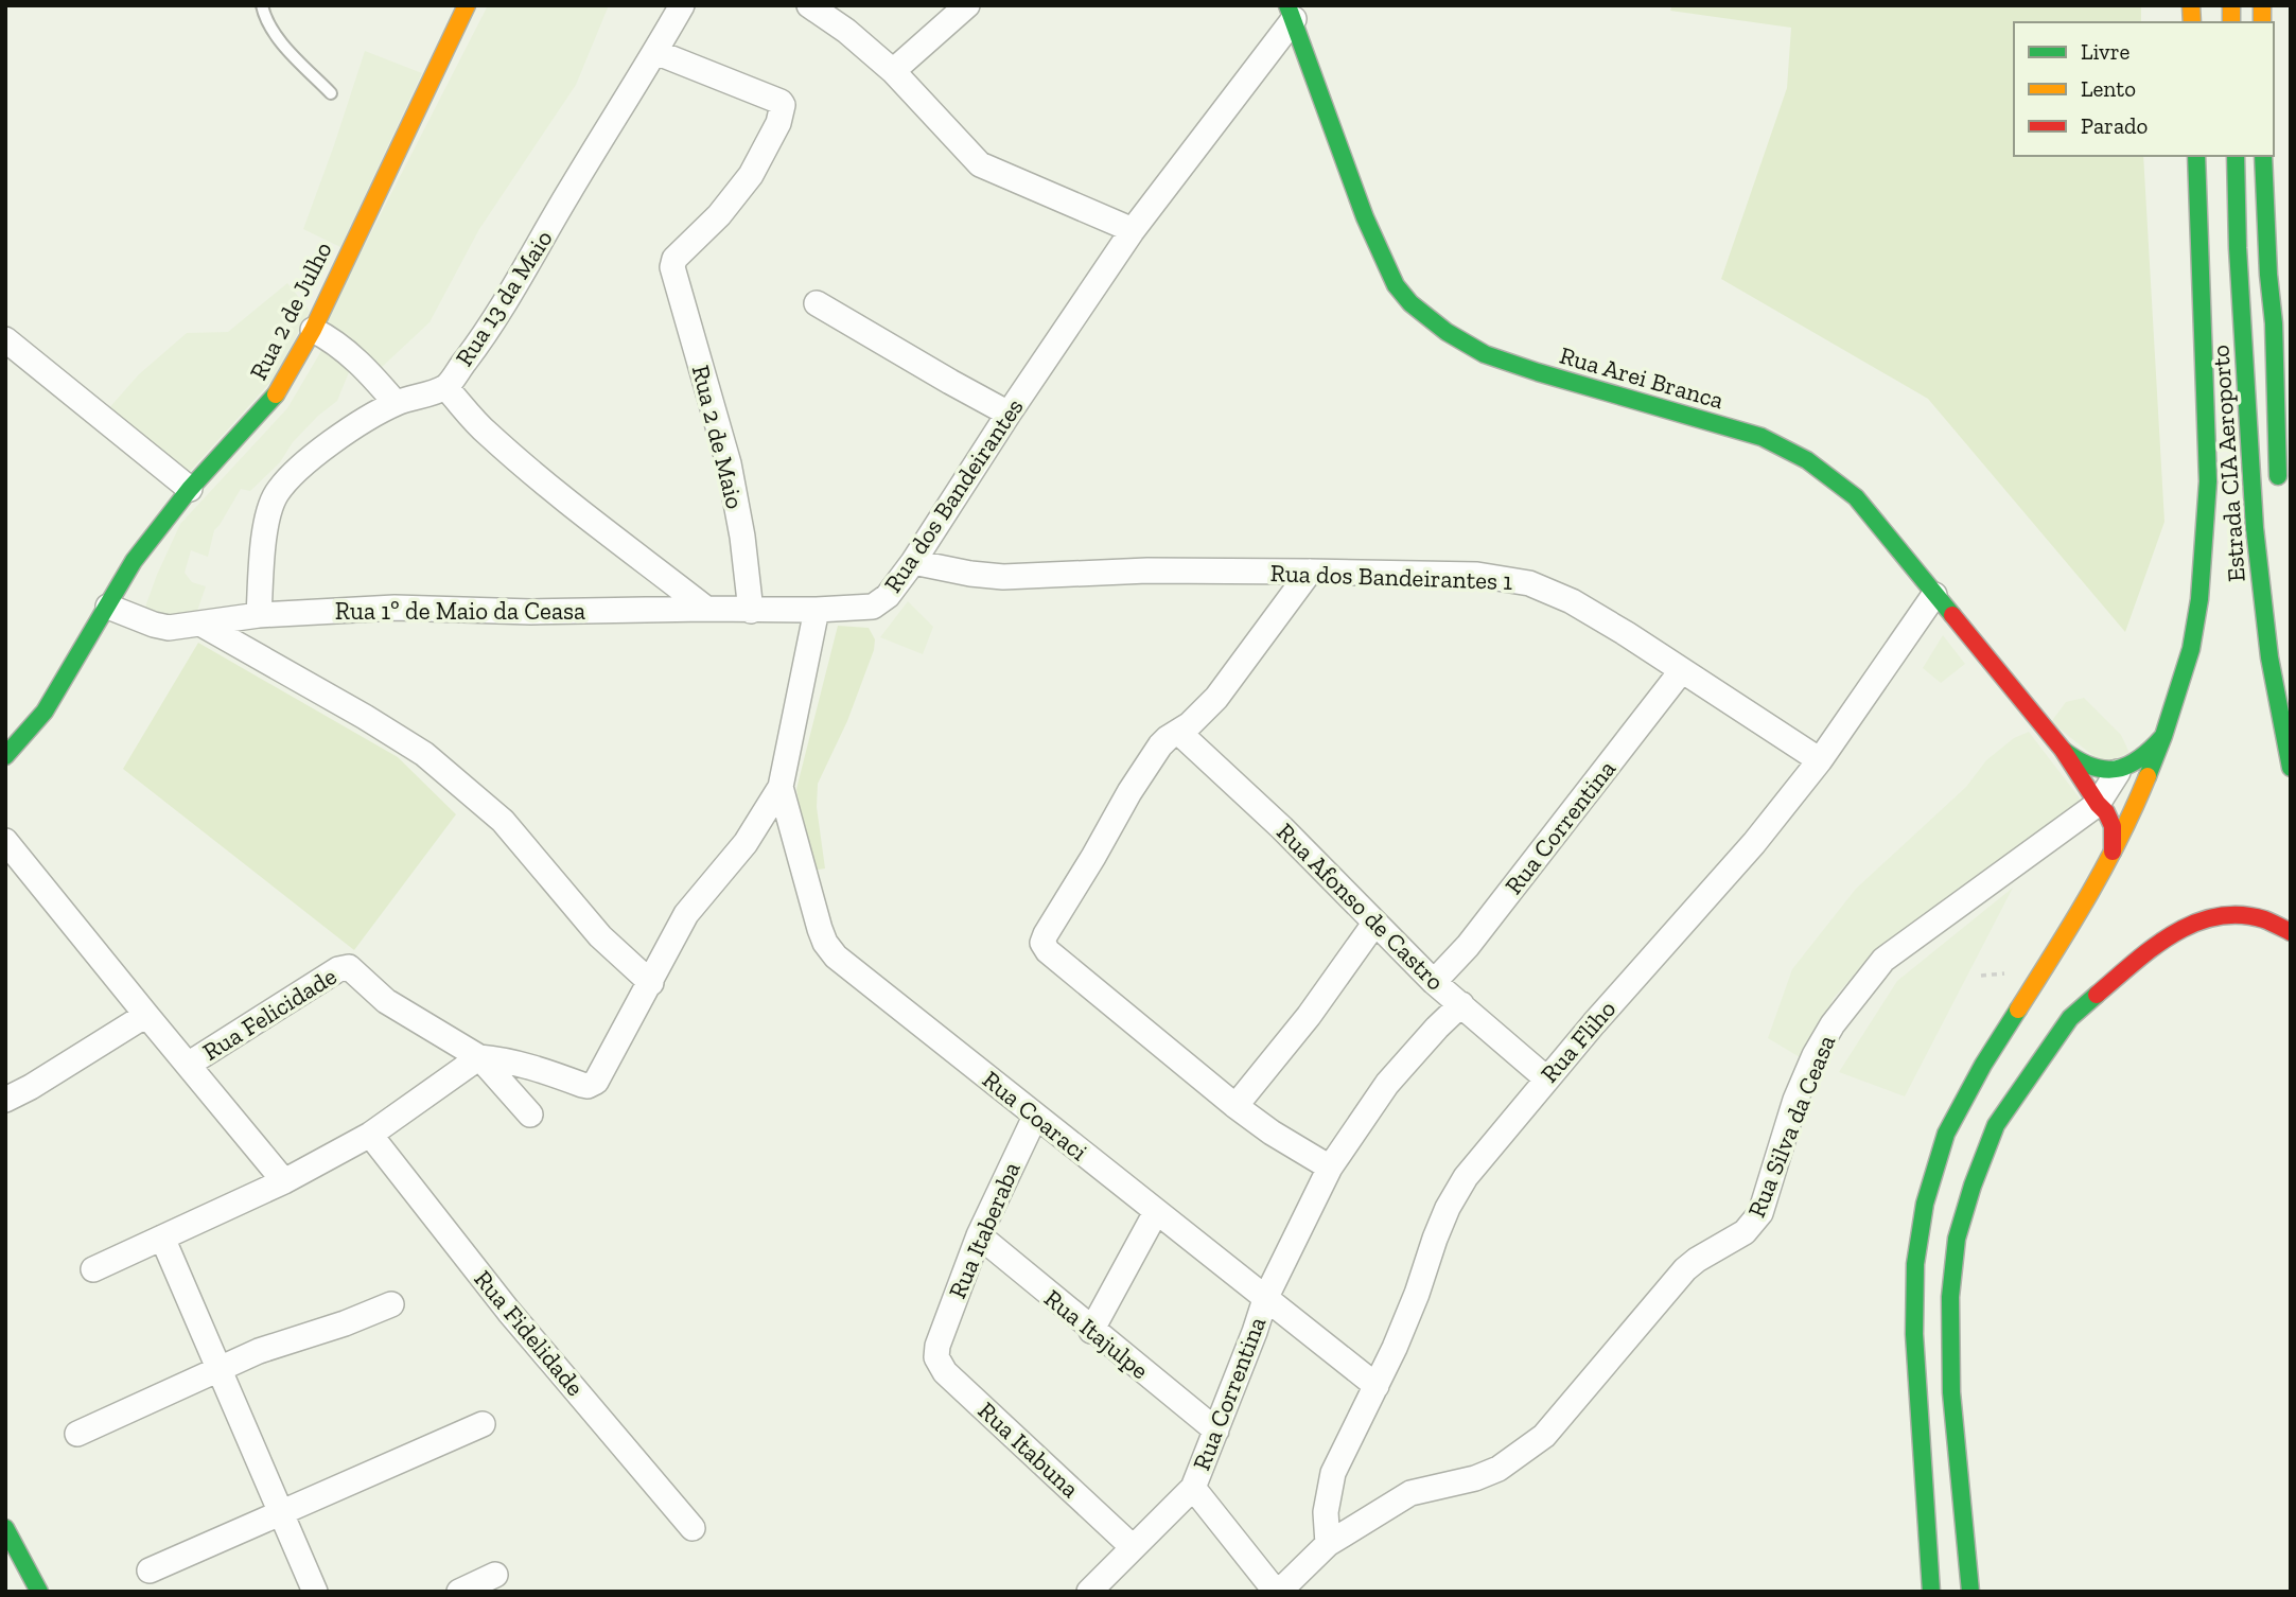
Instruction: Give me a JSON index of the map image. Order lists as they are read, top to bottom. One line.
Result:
{"streets":{"main road":["Rua 2 de Julho","Rua Arei Branca","Estrada CIA Aeroporto"],"street":["Rua 13 da Maio","Rua 2 de Maio","Rua dos Bandeirantes","Rua dos Bandeirantes 1","Rua 1º de Maio da Ceasa","Rua Correntina","Rua Afonso de Castro","Rua Felicidade","Rua Fliho","Rua Coaraci","Rua Silva da Ceasa","Rua Itaberaba","Rua Fidelidade","Rua Itajulpe","Rua Itabuna"]},"crossings":[["Rua 13 da Maio","Rua 2 de Maio"],["Rua 13 da Maio","Rua 1º de Maio da Ceasa"],["Rua 2 de Julho","Rua 1º de Maio da Ceasa"],["Rua Arei Branca","Rua dos Bandeirantes"],["Rua Arei Branca","Rua Fliho"],["Rua Arei Branca","Rua Silva da Ceasa"],["Rua 2 de Maio","Rua 1º de Maio da Ceasa"],["Rua dos Bandeirantes","Rua dos Bandeirantes 1"],["Rua dos Bandeirantes","Rua 1º de Maio da Ceasa"],["Rua dos Bandeirantes 1","Rua Correntina"],["Rua dos Bandeirantes 1","Rua Fliho"],["Rua Correntina","Rua Afonso de Castro"],["Rua Correntina","Rua Coaraci"],["Rua Correntina","Rua Itajulpe"],["Rua Correntina","Rua Itabuna"],["Rua Afonso de Castro","Rua Fliho"],["Rua Fliho","Rua Coaraci"],["Rua Fliho","Rua Silva da Ceasa"],["Rua Coaraci","Rua Itaberaba"],["Rua Itaberaba","Rua Itajulpe"],["Rua Itaberaba","Rua Itabuna"]],"legend":["Livre","Lento","Parado"]}
